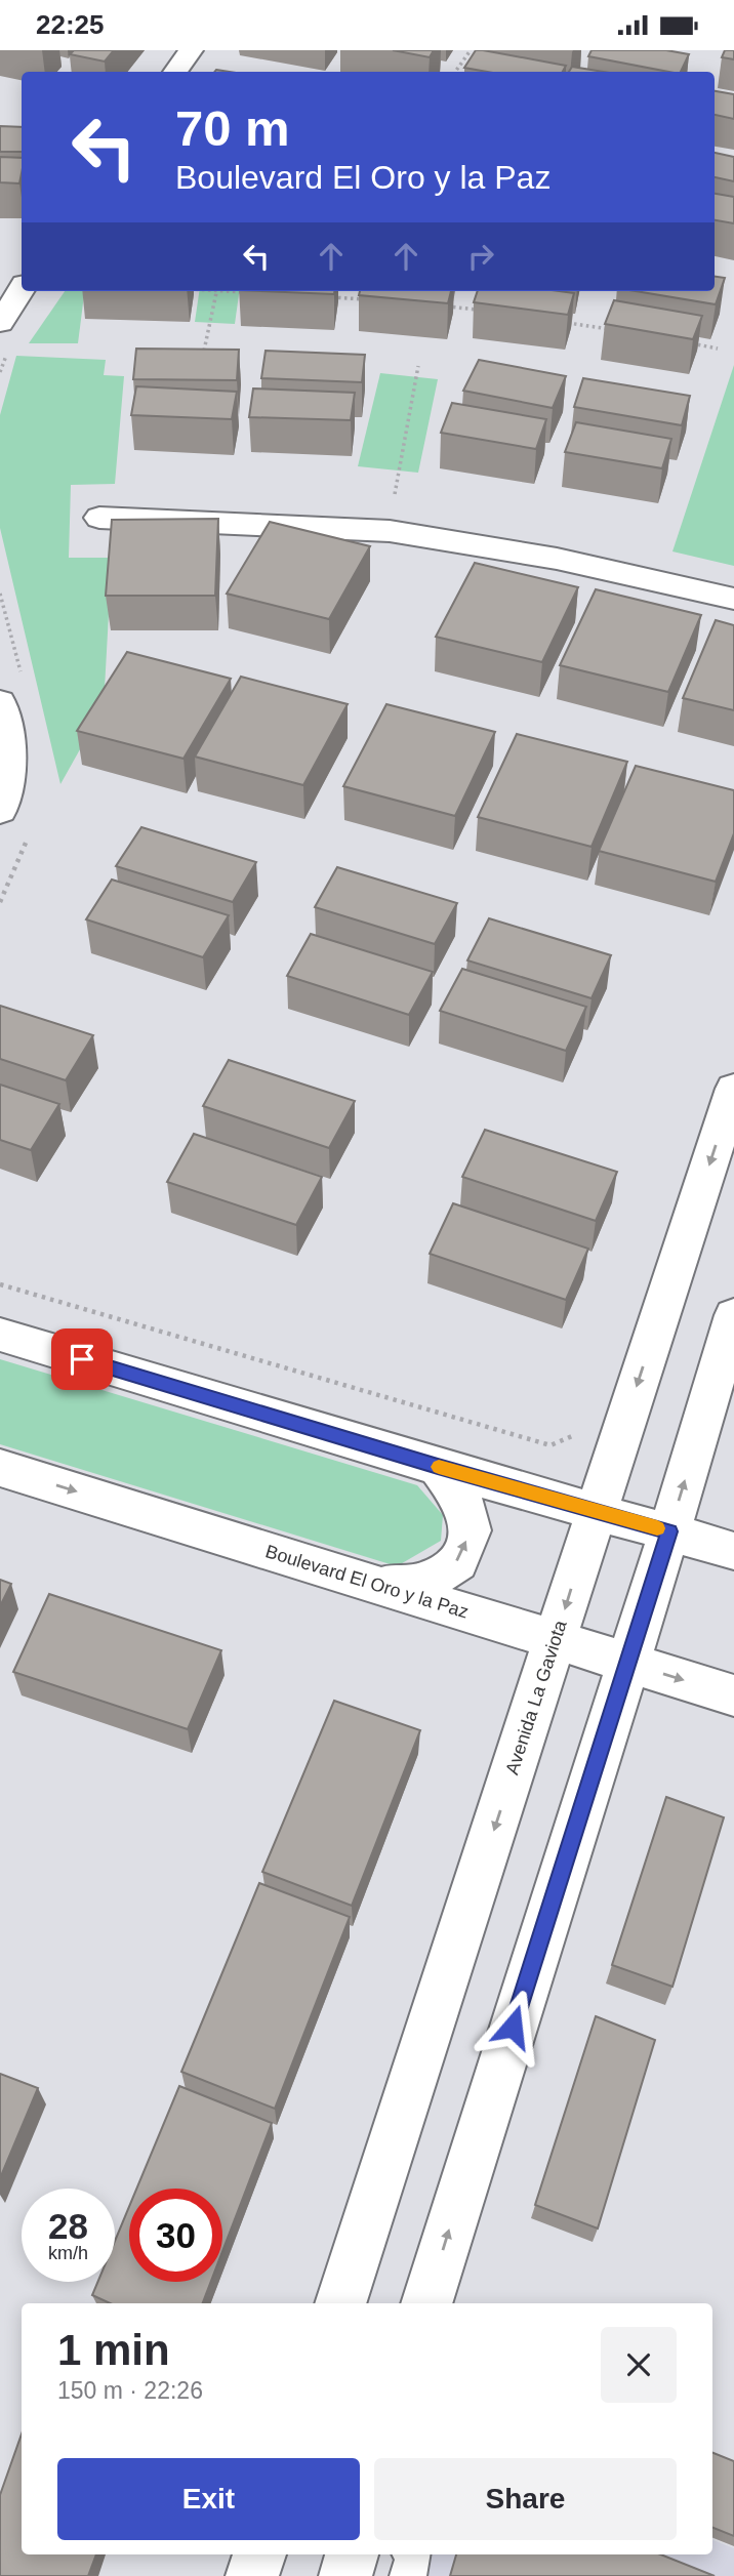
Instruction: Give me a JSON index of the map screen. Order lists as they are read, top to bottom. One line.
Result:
{"streets":{"street":["Boulevard El Oro y la Paz","Avenida La Gaviota"]},"crossings":[["Boulevard El Oro y la Paz","Avenida La Gaviota"]],"page":{"status":"22:25","turn":["70 m","Boulevard El Oro y la Paz"],"speed":"28 km/h","limit":"30","heading":["1 min","150 m · 22:26"],"buttons":["Exit","Share"]}}
